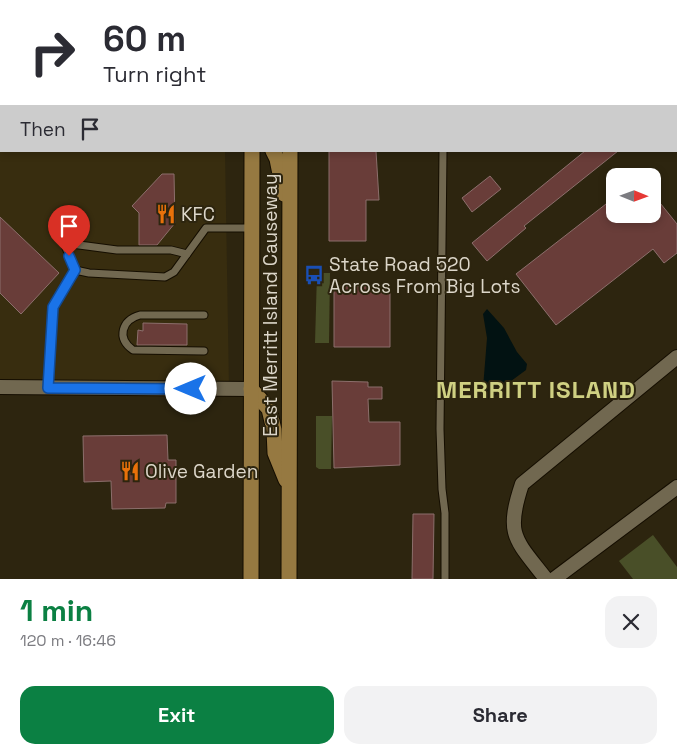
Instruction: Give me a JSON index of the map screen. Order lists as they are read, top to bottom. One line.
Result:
{"streets":{"main road":["East Merritt Island Causeway"]},"districts":["MERRITT ISLAND"],"places":{"restaurant":["KFC","Olive Garden"],"bus stop":["State Road 520 Across From Big Lots"]},"north":"right","page":{"turn":["60 m","Turn right"],"then":"Then","heading":["1 min","120 m · 16:46"],"buttons":["Exit","Share"]}}
